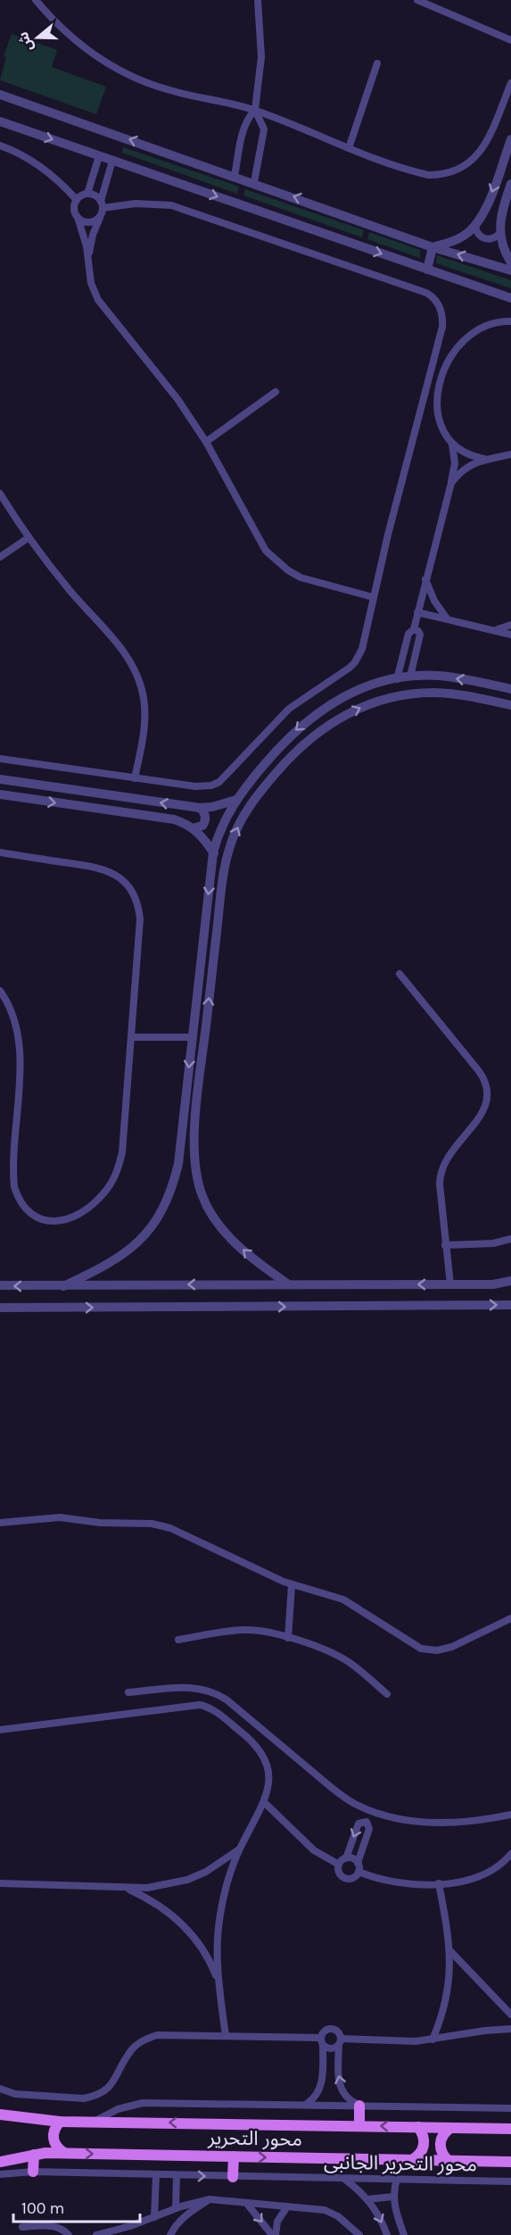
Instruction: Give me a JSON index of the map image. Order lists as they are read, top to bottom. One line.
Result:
{"streets":{"main road":["محور التحرير"],"street":["محور التحرير الجانبى"]},"scale_bar":"100 m","north":"left"}
